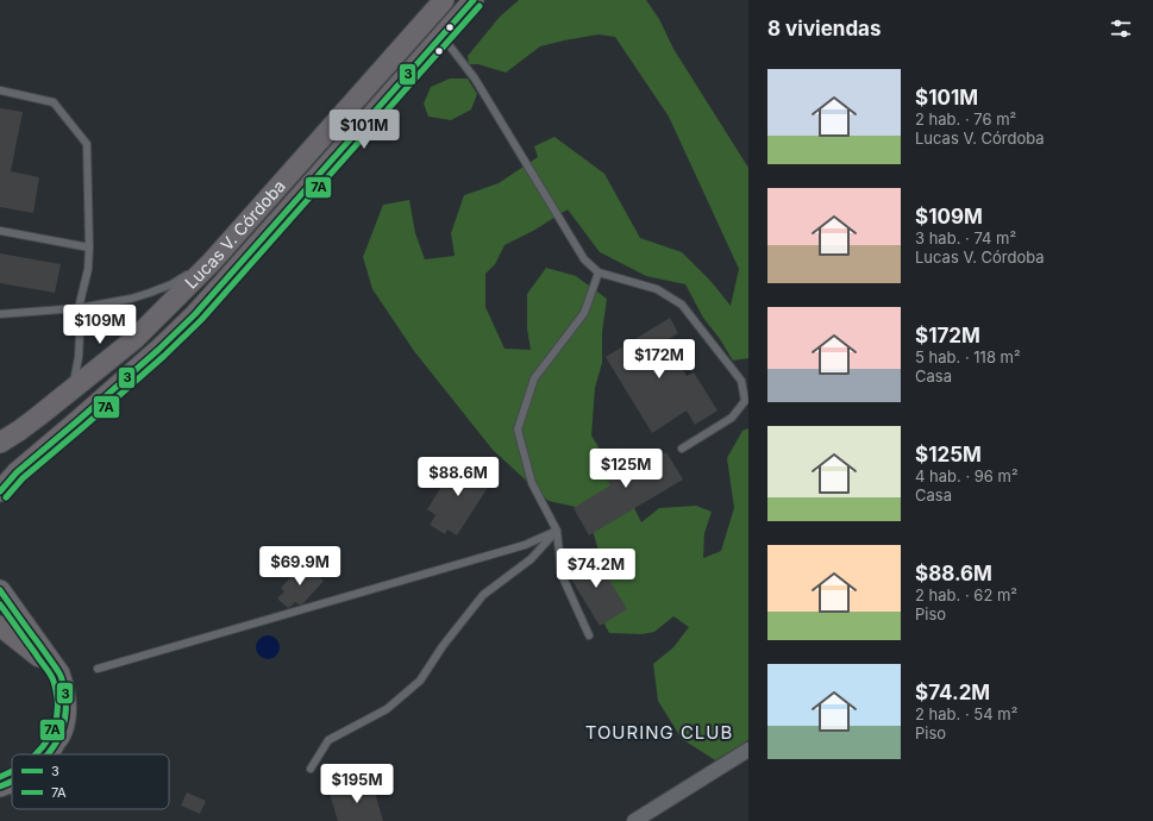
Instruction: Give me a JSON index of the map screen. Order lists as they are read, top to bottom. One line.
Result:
{"streets":{"main road":["Lucas V. Córdoba"]},"districts":["TOURING CLUB"],"lines":["transit line 3","transit line 7A"],"legend":["3","7A"],"page":{"heading":"8 viviendas","list":[{"name":"$101M","note":"2 hab. · 76 m² · Lucas V. Córdoba"},{"name":"$109M","note":"3 hab. · 74 m² · Lucas V. Córdoba"},{"name":"$172M","note":"5 hab. · 118 m² · Casa"},{"name":"$125M","note":"4 hab. · 96 m² · Casa"},{"name":"$88.6M","note":"2 hab. · 62 m² · Piso"},{"name":"$74.2M","note":"2 hab. · 54 m² · Piso"}],"price":["$101M","$109M","$172M","$125M","$88.6M","$69.9M","$74.2M","$195M"]}}
